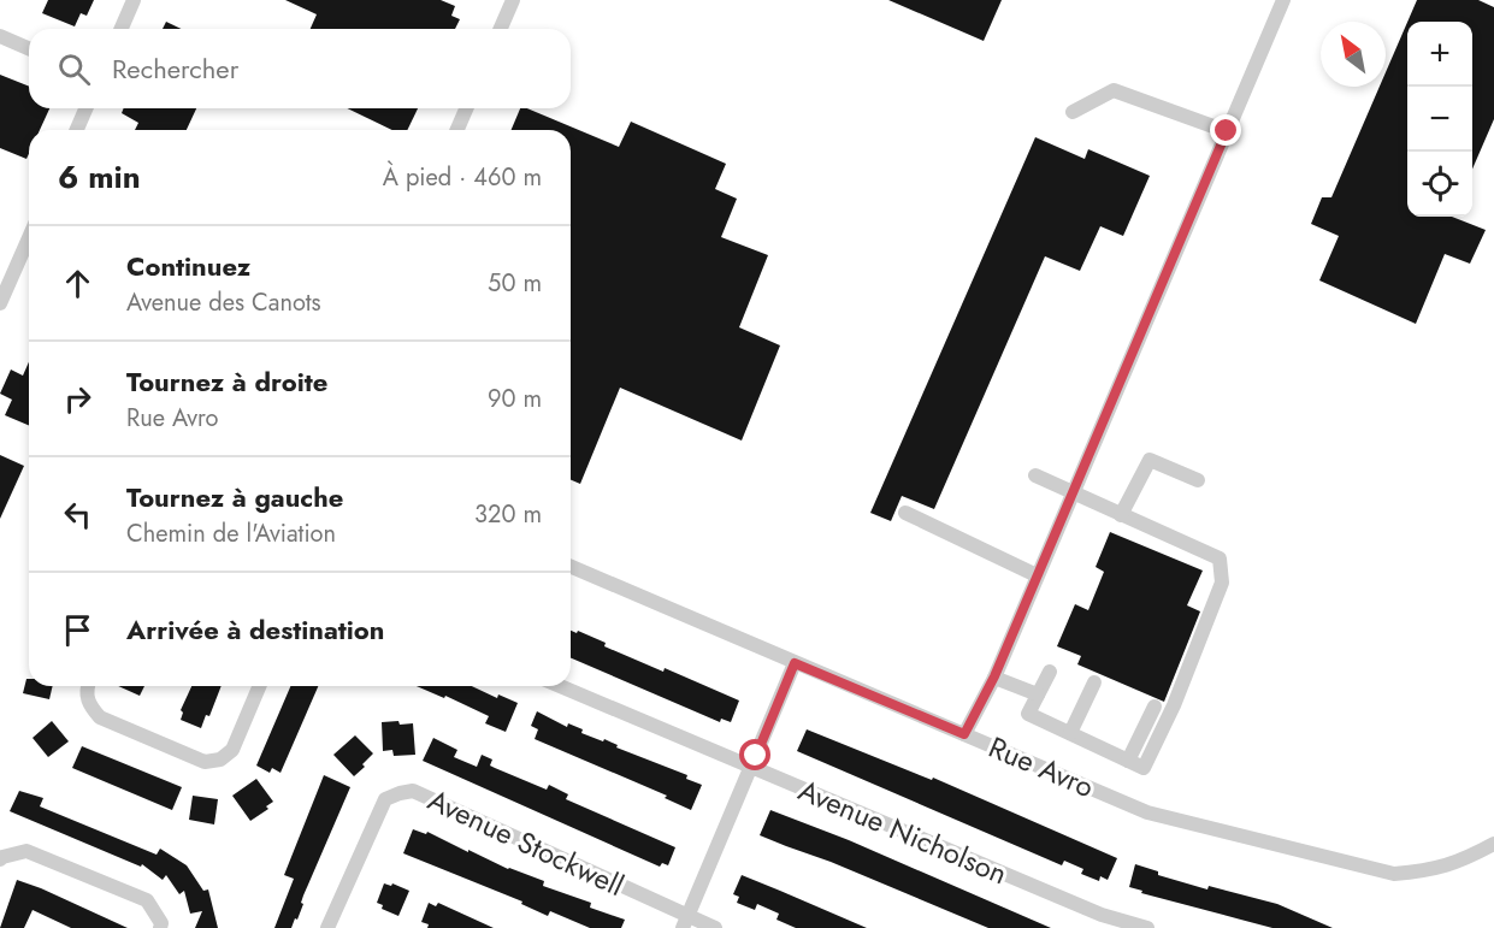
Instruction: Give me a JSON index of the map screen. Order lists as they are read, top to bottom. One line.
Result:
{"streets":{"street":["Rue Avro","Avenue Nicholson","Avenue Stockwell"]},"north":"top left","page":{"map_buttons":["+","−"],"search":"Rechercher","heading":["6 min","À pied · 460 m"],"list":[["Continuez","Avenue des Canots","50 m"],["Tournez à droite","Rue Avro","90 m"],["Tournez à gauche","Chemin de l'Aviation","320 m"],"Arrivée à destination"]}}
